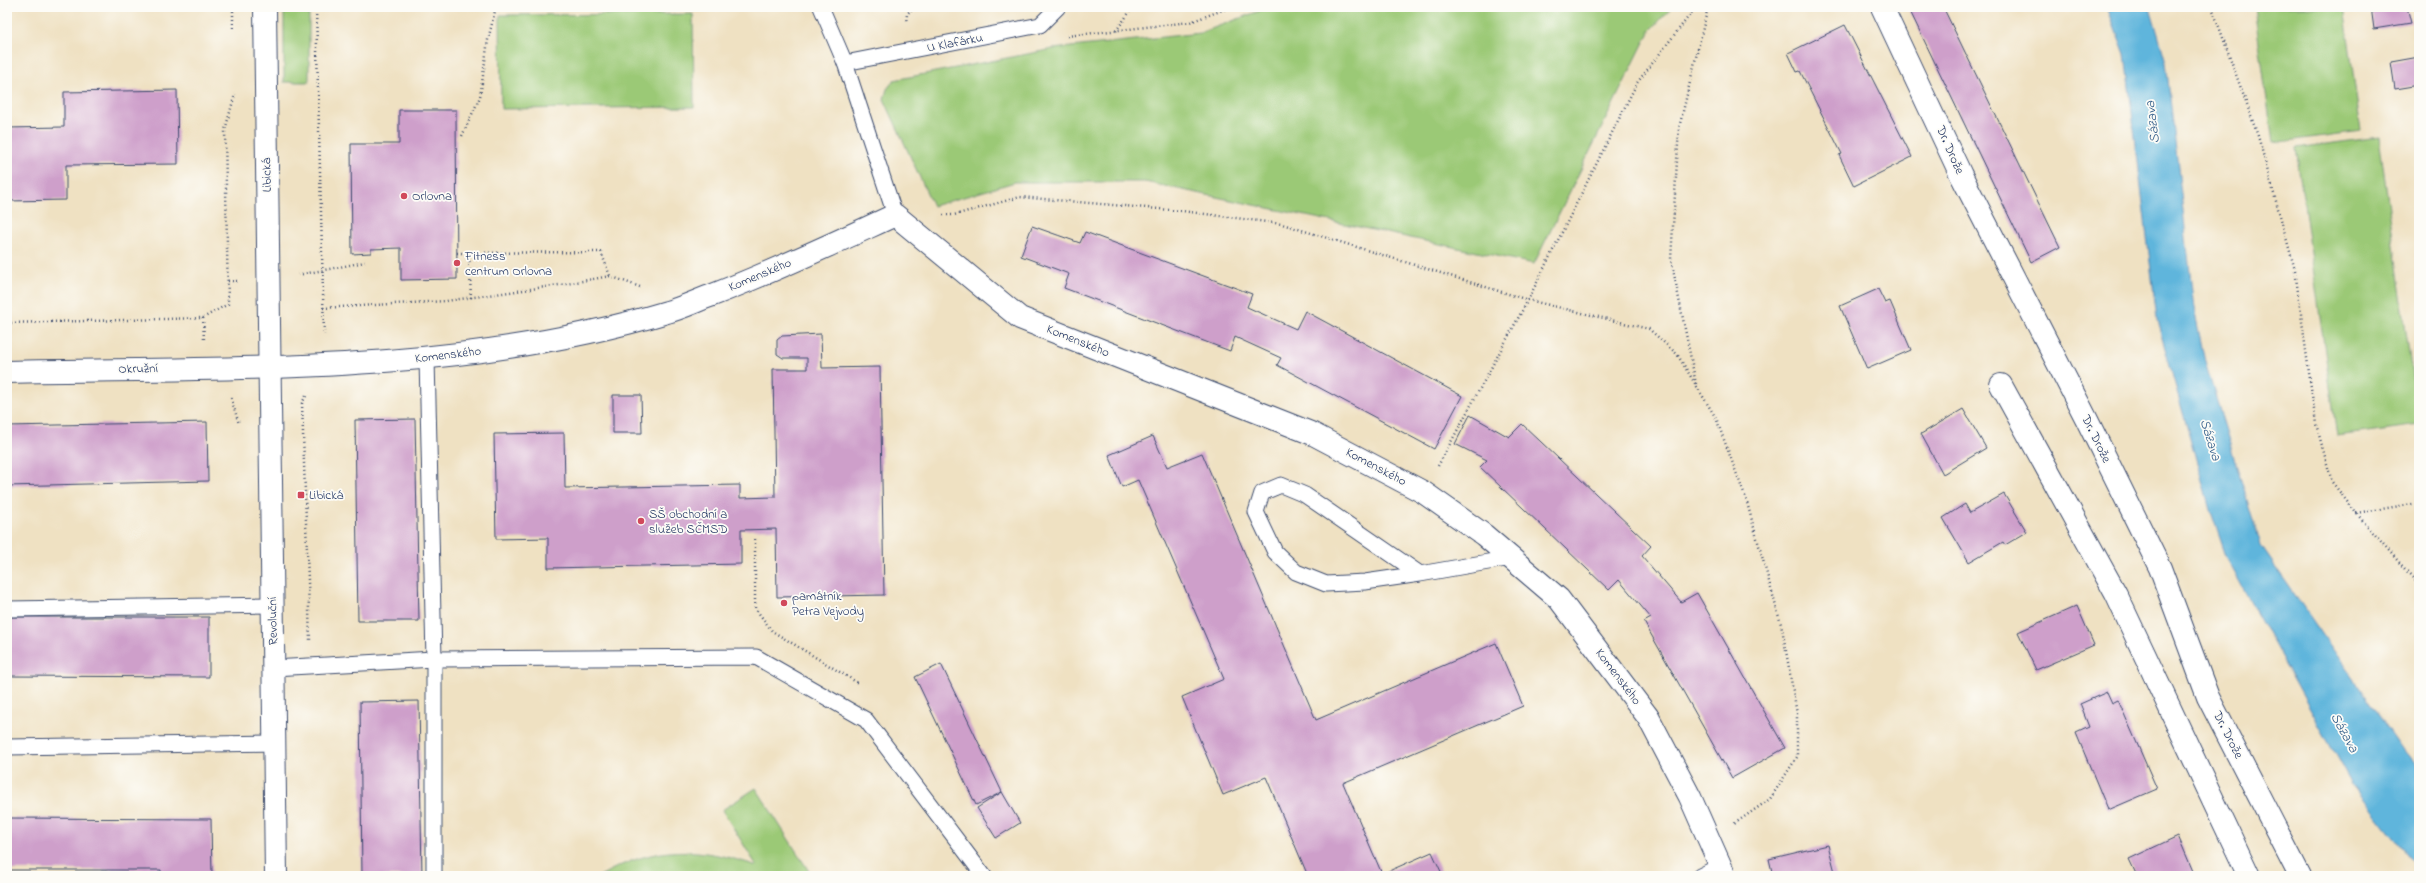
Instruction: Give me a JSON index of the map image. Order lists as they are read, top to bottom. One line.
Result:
{"streets":{"street":["Dr. Drože","Libická","Komenského","Okružní","Revoluční"],"lane":["U Klafárku"]},"crossings":[["Libická","Komenského"],["Libická","Okružní"],["Libická","Revoluční"],["Komenského","Okružní"],["Komenského","Revoluční"],["Okružní","Revoluční"]],"water":["Sázava"],"places":{"other":["Orlovna","Fitness centrum Orlovna","SŠ obchodní a služeb SČMSD","památník Petra Vejvody"],"transit":["Libická"]}}
